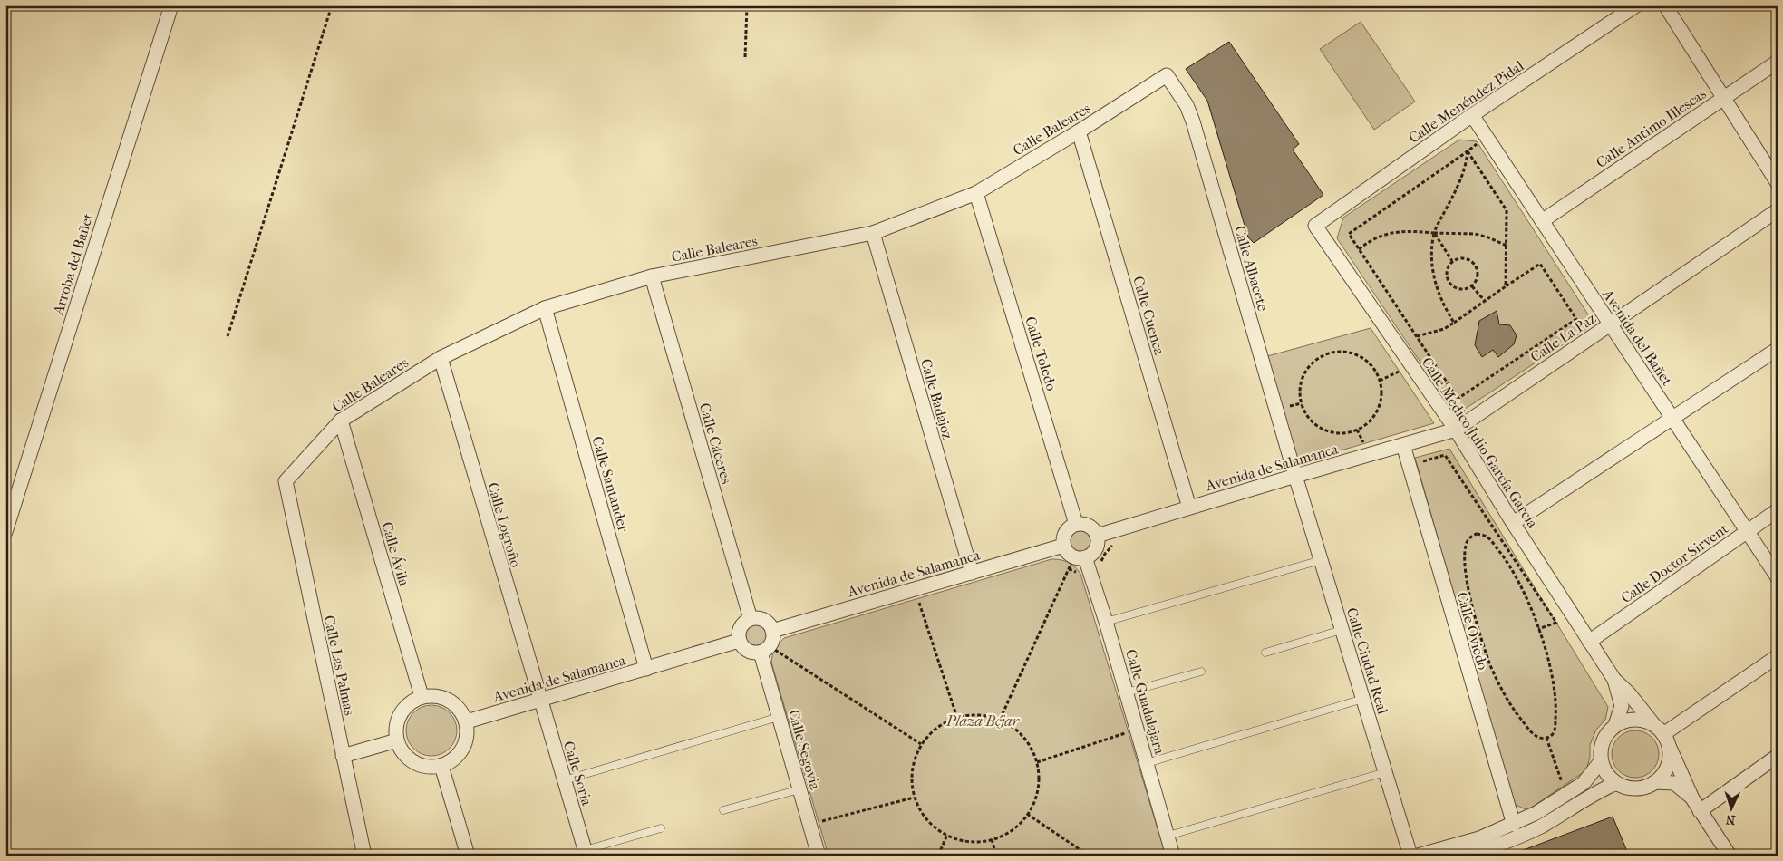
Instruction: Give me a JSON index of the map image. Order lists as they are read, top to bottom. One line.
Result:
{"streets":{"street":["Calle Menéndez Pidal","Calle Antimo Illescas","Calle Baleares","Arroba del Bañet","Calle Albacete","Calle Cuenca","Calle La Paz","Avenida del Bañet","Calle Toledo","Calle Badajoz","Calle Médico Julio García García","Calle Cáceres","Avenida de Salamanca","Calle Santander","Calle Logroño","Calle Ávila","Calle Doctor Sirvent","Calle Oviedo","Calle Ciudad Real","Calle Las Palmas","Calle Guadalajara","Calle Segovia","Calle Soria"]},"crossings":[["Calle Menéndez Pidal","Avenida del Bañet"],["Calle Menéndez Pidal","Calle Médico Julio García García"],["Calle Antimo Illescas","Avenida del Bañet"],["Calle Baleares","Calle Albacete"],["Calle Baleares","Calle Cuenca"],["Calle Baleares","Calle Toledo"],["Calle Baleares","Calle Badajoz"],["Calle Baleares","Calle Cáceres"],["Calle Baleares","Calle Santander"],["Calle Baleares","Calle Logroño"],["Calle Baleares","Calle Ávila"],["Calle Baleares","Calle Las Palmas"],["Calle Albacete","Avenida de Salamanca"],["Calle Albacete","Calle Ciudad Real"],["Calle Cuenca","Avenida de Salamanca"],["Calle La Paz","Avenida del Bañet"],["Calle La Paz","Calle Médico Julio García García"],["Calle La Paz","Avenida de Salamanca"],["Avenida del Bañet","Calle Doctor Sirvent"],["Calle Toledo","Avenida de Salamanca"],["Calle Toledo","Calle Guadalajara"],["Calle Badajoz","Avenida de Salamanca"],["Calle Médico Julio García García","Avenida de Salamanca"],["Calle Médico Julio García García","Calle Doctor Sirvent"],["Calle Cáceres","Avenida de Salamanca"],["Calle Cáceres","Calle Segovia"],["Avenida de Salamanca","Calle Santander"],["Avenida de Salamanca","Calle Logroño"],["Avenida de Salamanca","Calle Ávila"],["Avenida de Salamanca","Calle Oviedo"],["Avenida de Salamanca","Calle Ciudad Real"],["Avenida de Salamanca","Calle Guadalajara"],["Avenida de Salamanca","Calle Segovia"],["Avenida de Salamanca","Calle Soria"],["Calle Logroño","Calle Soria"]],"parks":["Plaza Béjar"],"north":"bottom"}
